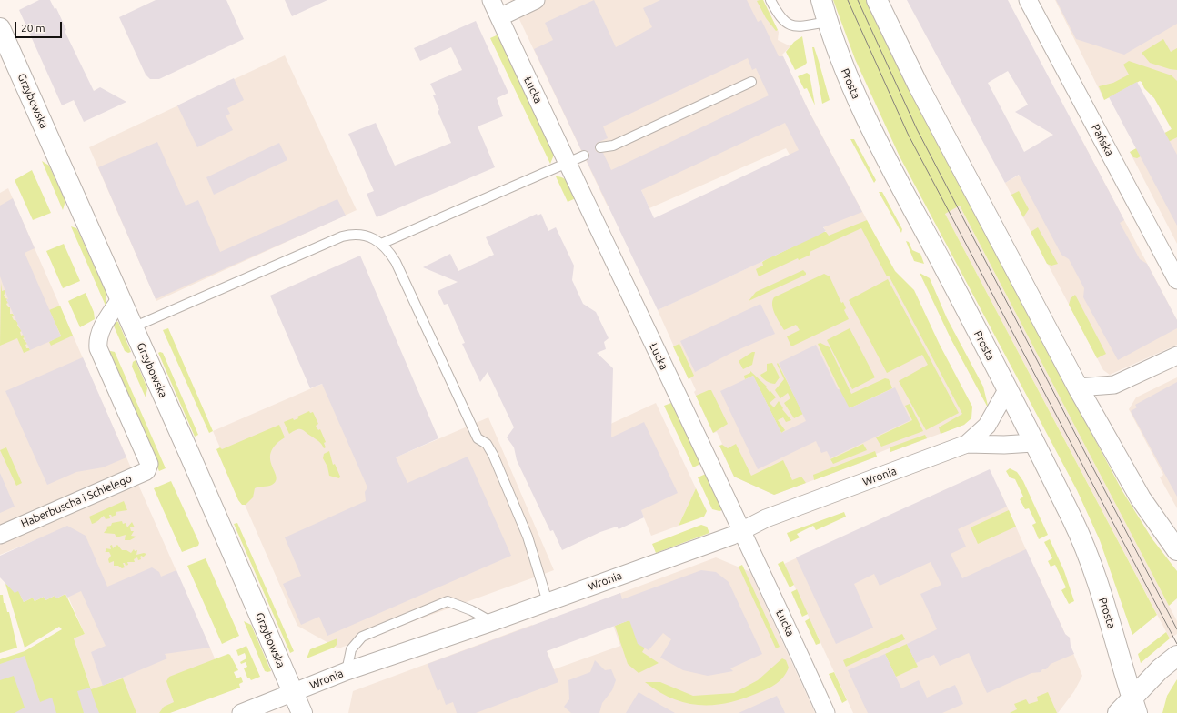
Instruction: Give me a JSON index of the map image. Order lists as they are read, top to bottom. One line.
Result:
{"streets":{"main road":["Prosta","Grzybowska"],"street":["Łucka","Pańska","Wronia","Haberbuscha i Schielego"]},"crossings":[["Prosta","Wronia"],["Łucka","Wronia"],["Grzybowska","Wronia"],["Grzybowska","Haberbuscha i Schielego"]],"scale_bar":"20 m"}
